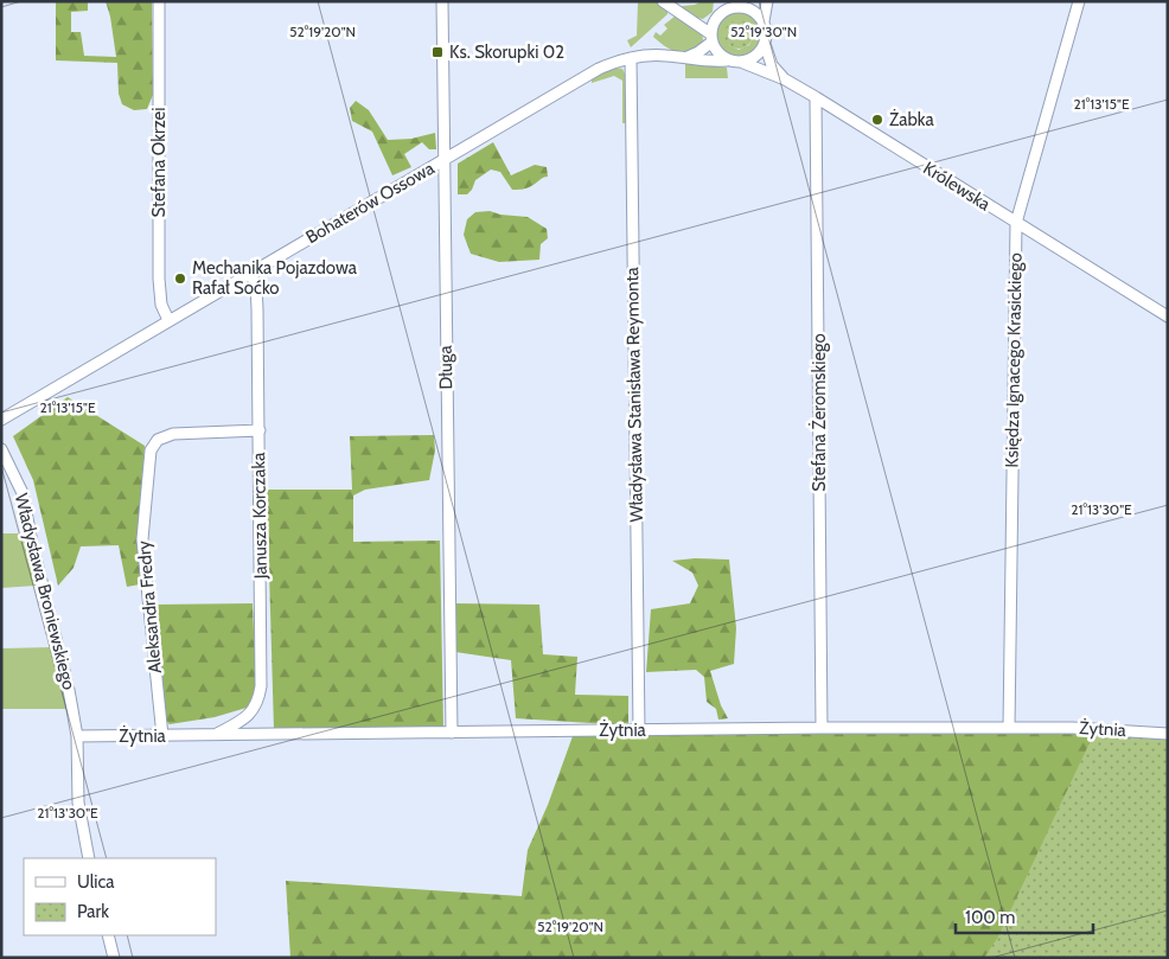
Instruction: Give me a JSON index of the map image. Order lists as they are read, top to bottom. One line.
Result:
{"streets":{"street":["Stefana Okrzei","Królewska","Bohaterów Ossowa","Księdza Ignacego Krasickiego","Długa","Władysława Stanisława Reymonta","Stefana Żeromskiego","Janusza Korczaka","Władysława Broniewskiego","Aleksandra Fredry","Żytnia"]},"crossings":[["Stefana Okrzei","Bohaterów Ossowa"],["Królewska","Bohaterów Ossowa"],["Królewska","Księdza Ignacego Krasickiego"],["Królewska","Stefana Żeromskiego"],["Bohaterów Ossowa","Długa"],["Bohaterów Ossowa","Władysława Stanisława Reymonta"],["Bohaterów Ossowa","Janusza Korczaka"],["Księdza Ignacego Krasickiego","Żytnia"],["Długa","Żytnia"],["Władysława Stanisława Reymonta","Żytnia"],["Stefana Żeromskiego","Żytnia"],["Janusza Korczaka","Aleksandra Fredry"],["Janusza Korczaka","Żytnia"],["Władysława Broniewskiego","Żytnia"],["Aleksandra Fredry","Żytnia"]],"places":{"transit":["Ks. Skorupki 02"],"other":["Żabka","Mechanika Pojazdowa Rafał Soćko"]},"legend":["Ulica","Park"],"scale_bar":"100 m","coordinates":["52°19'20\"N","52°19'30\"N","21°13'15\"E","21°13'30\"E"]}
